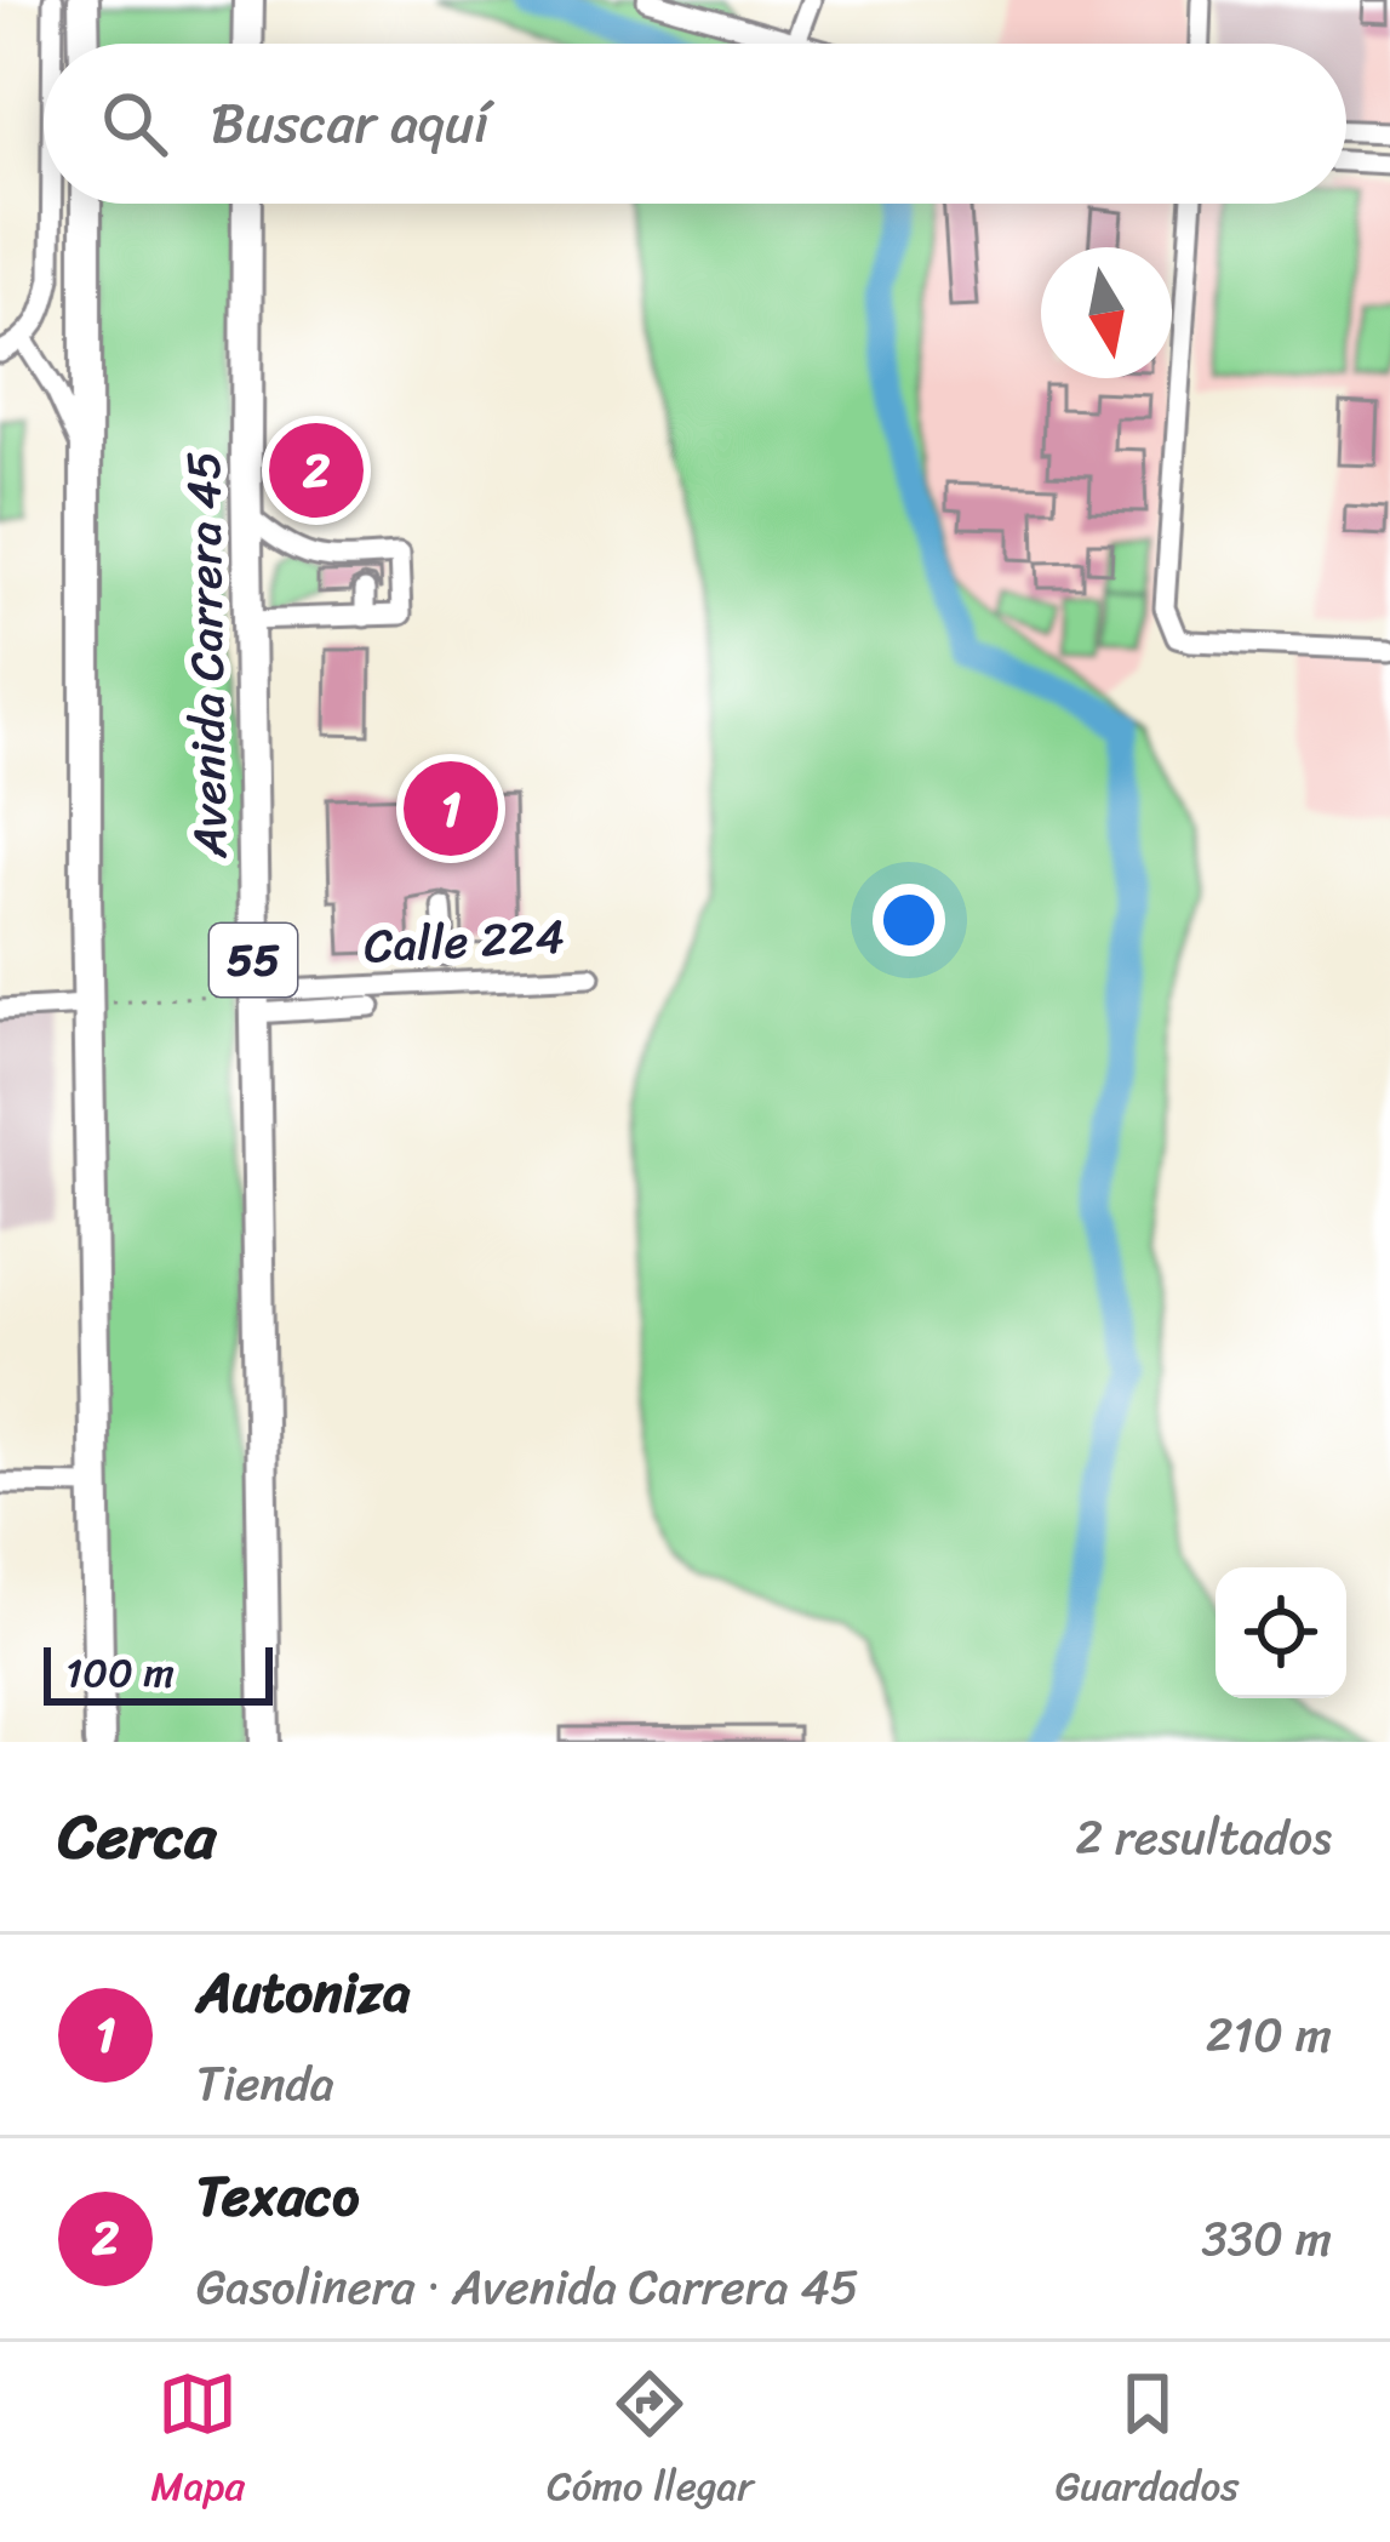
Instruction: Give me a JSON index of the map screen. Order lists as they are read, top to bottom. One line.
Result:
{"streets":{"highway":["Avenida Carrera 45","55"],"street":["Calle 224"]},"crossings":[["Avenida Carrera 45","Calle 224"]],"scale_bar":"100 m","north":"bottom","page":{"search":"Buscar aquí","pins":["2","1"],"scale":"100 m","heading":["Cerca","2 resultados"],"list":[{"mark":"1","name":"Autoniza","note":"Tienda","value":"210 m"},{"mark":"2","name":"Texaco","note":"Gasolinera · Avenida Carrera 45","value":"330 m"}],"nav":["Mapa","Cómo llegar","Guardados"]}}
